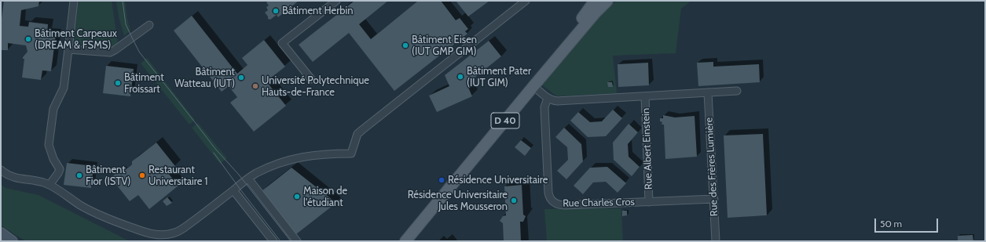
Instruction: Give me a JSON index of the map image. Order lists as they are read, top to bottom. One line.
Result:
{"streets":{"main road":["D 40"],"street":["Rue Albert Einstein","Rue des Frères Lumière","Rue Charles Cros"]},"crossings":[["Rue Albert Einstein","Rue Charles Cros"],["Rue des Frères Lumière","Rue Charles Cros"]],"places":["Bâtiment Herbin","Bâtiment Carpeaux (DREAM & FSMS)","Bâtiment Eisen (IUT GMP GIM)","Bâtiment Pater (IUT GIM)","Bâtiment Watteau (IUT)","Bâtiment Froissart","Université Polytechnique Hauts-de-France","Bâtiment Fior (ISTV)","Restaurant Universitaire 1","Résidence Universitaire","Maison de l'étudiant","Résidence Universitaire Jules Mousseron"],"scale_bar":"50 m"}
